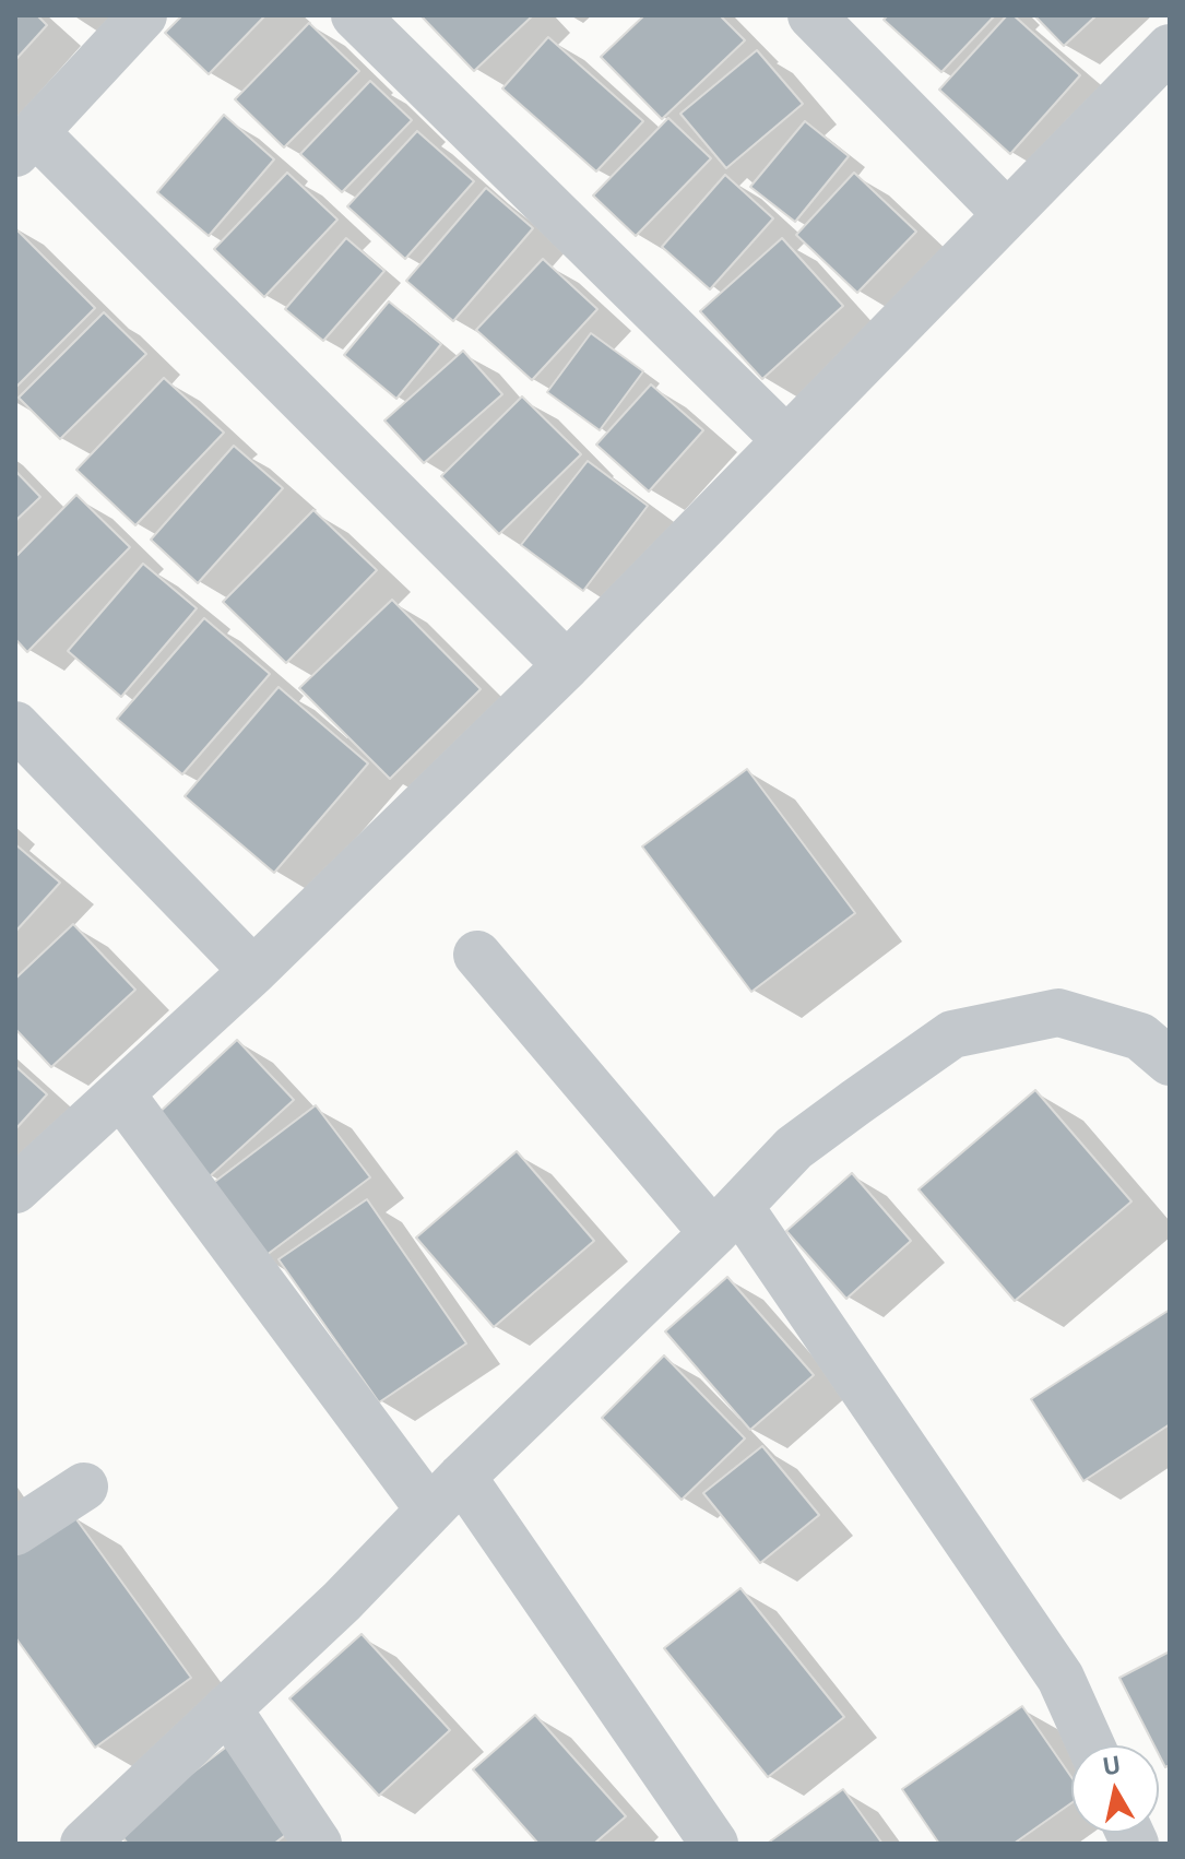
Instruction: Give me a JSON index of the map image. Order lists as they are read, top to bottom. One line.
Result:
{"north":"top"}
